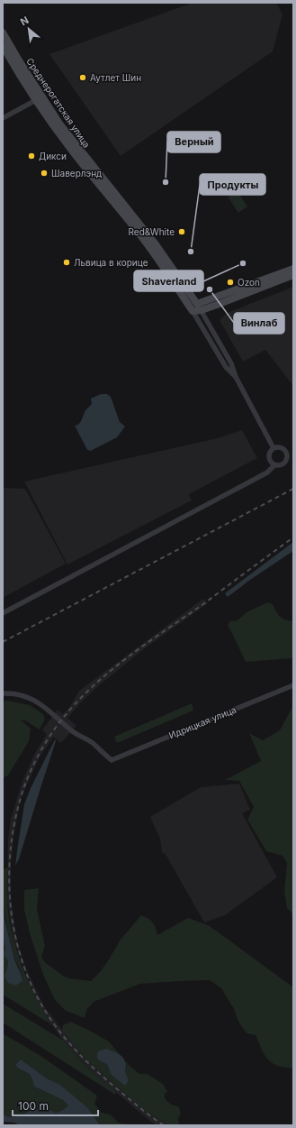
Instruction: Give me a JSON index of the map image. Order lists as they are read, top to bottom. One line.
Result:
{"streets":{"street":["Среднерогатская улица","Идрицкая улица"]},"places":["Аутлет Шин","Дикси","Шаверлэнд","Верный","Red&White","Продукты","Львица в корице","Shaverland","Ozon","Винлаб"],"scale_bar":"100 m","north":"top left"}
